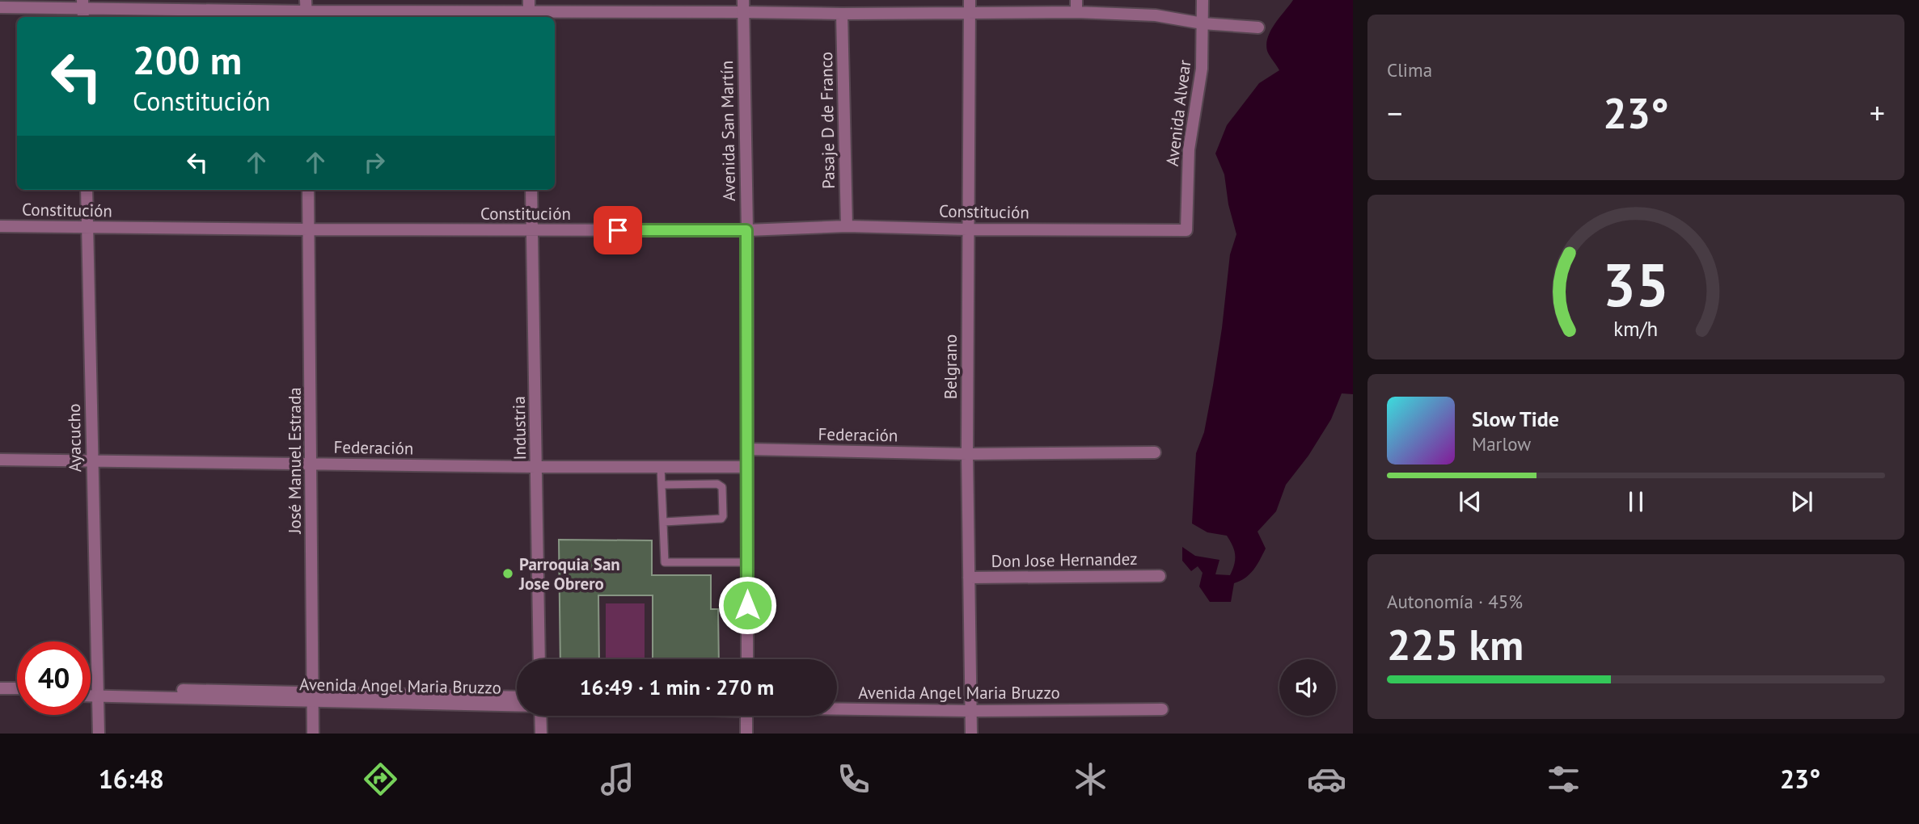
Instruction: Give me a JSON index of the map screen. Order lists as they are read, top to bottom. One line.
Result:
{"streets":{"street":["Avenida Alvear","Pasaje D de Franco","Avenida San Martín","Constitución","Belgrano","Industria","Federación","Ayacucho","José Manuel Estrada","Don Jose Hernandez","Avenida Angel Maria Bruzzo"]},"crossings":[["Avenida Alvear","Constitución"],["Pasaje D de Franco","Constitución"],["Avenida San Martín","Constitución"],["Avenida San Martín","Federación"],["Constitución","Belgrano"],["Constitución","Industria"],["Constitución","Ayacucho"],["Constitución","José Manuel Estrada"],["Belgrano","Federación"],["Belgrano","Don Jose Hernandez"],["Belgrano","Avenida Angel Maria Bruzzo"],["Industria","Federación"],["Federación","Ayacucho"],["Federación","José Manuel Estrada"],["Ayacucho","Avenida Angel Maria Bruzzo"],["José Manuel Estrada","Avenida Angel Maria Bruzzo"]],"places":["Parroquia San Jose Obrero"],"page":{"tile":["Clima",["Autonomía · 45%","225 km"]],"turn":["200 m","Constitución"],"heat":["−","23°","+"],"song":["Slow Tide","Marlow"],"limit":"40","trip":"16:49 · 1 min · 270 m","tabs":["16:48","23°"],"gauge":["35","km/h"]}}
